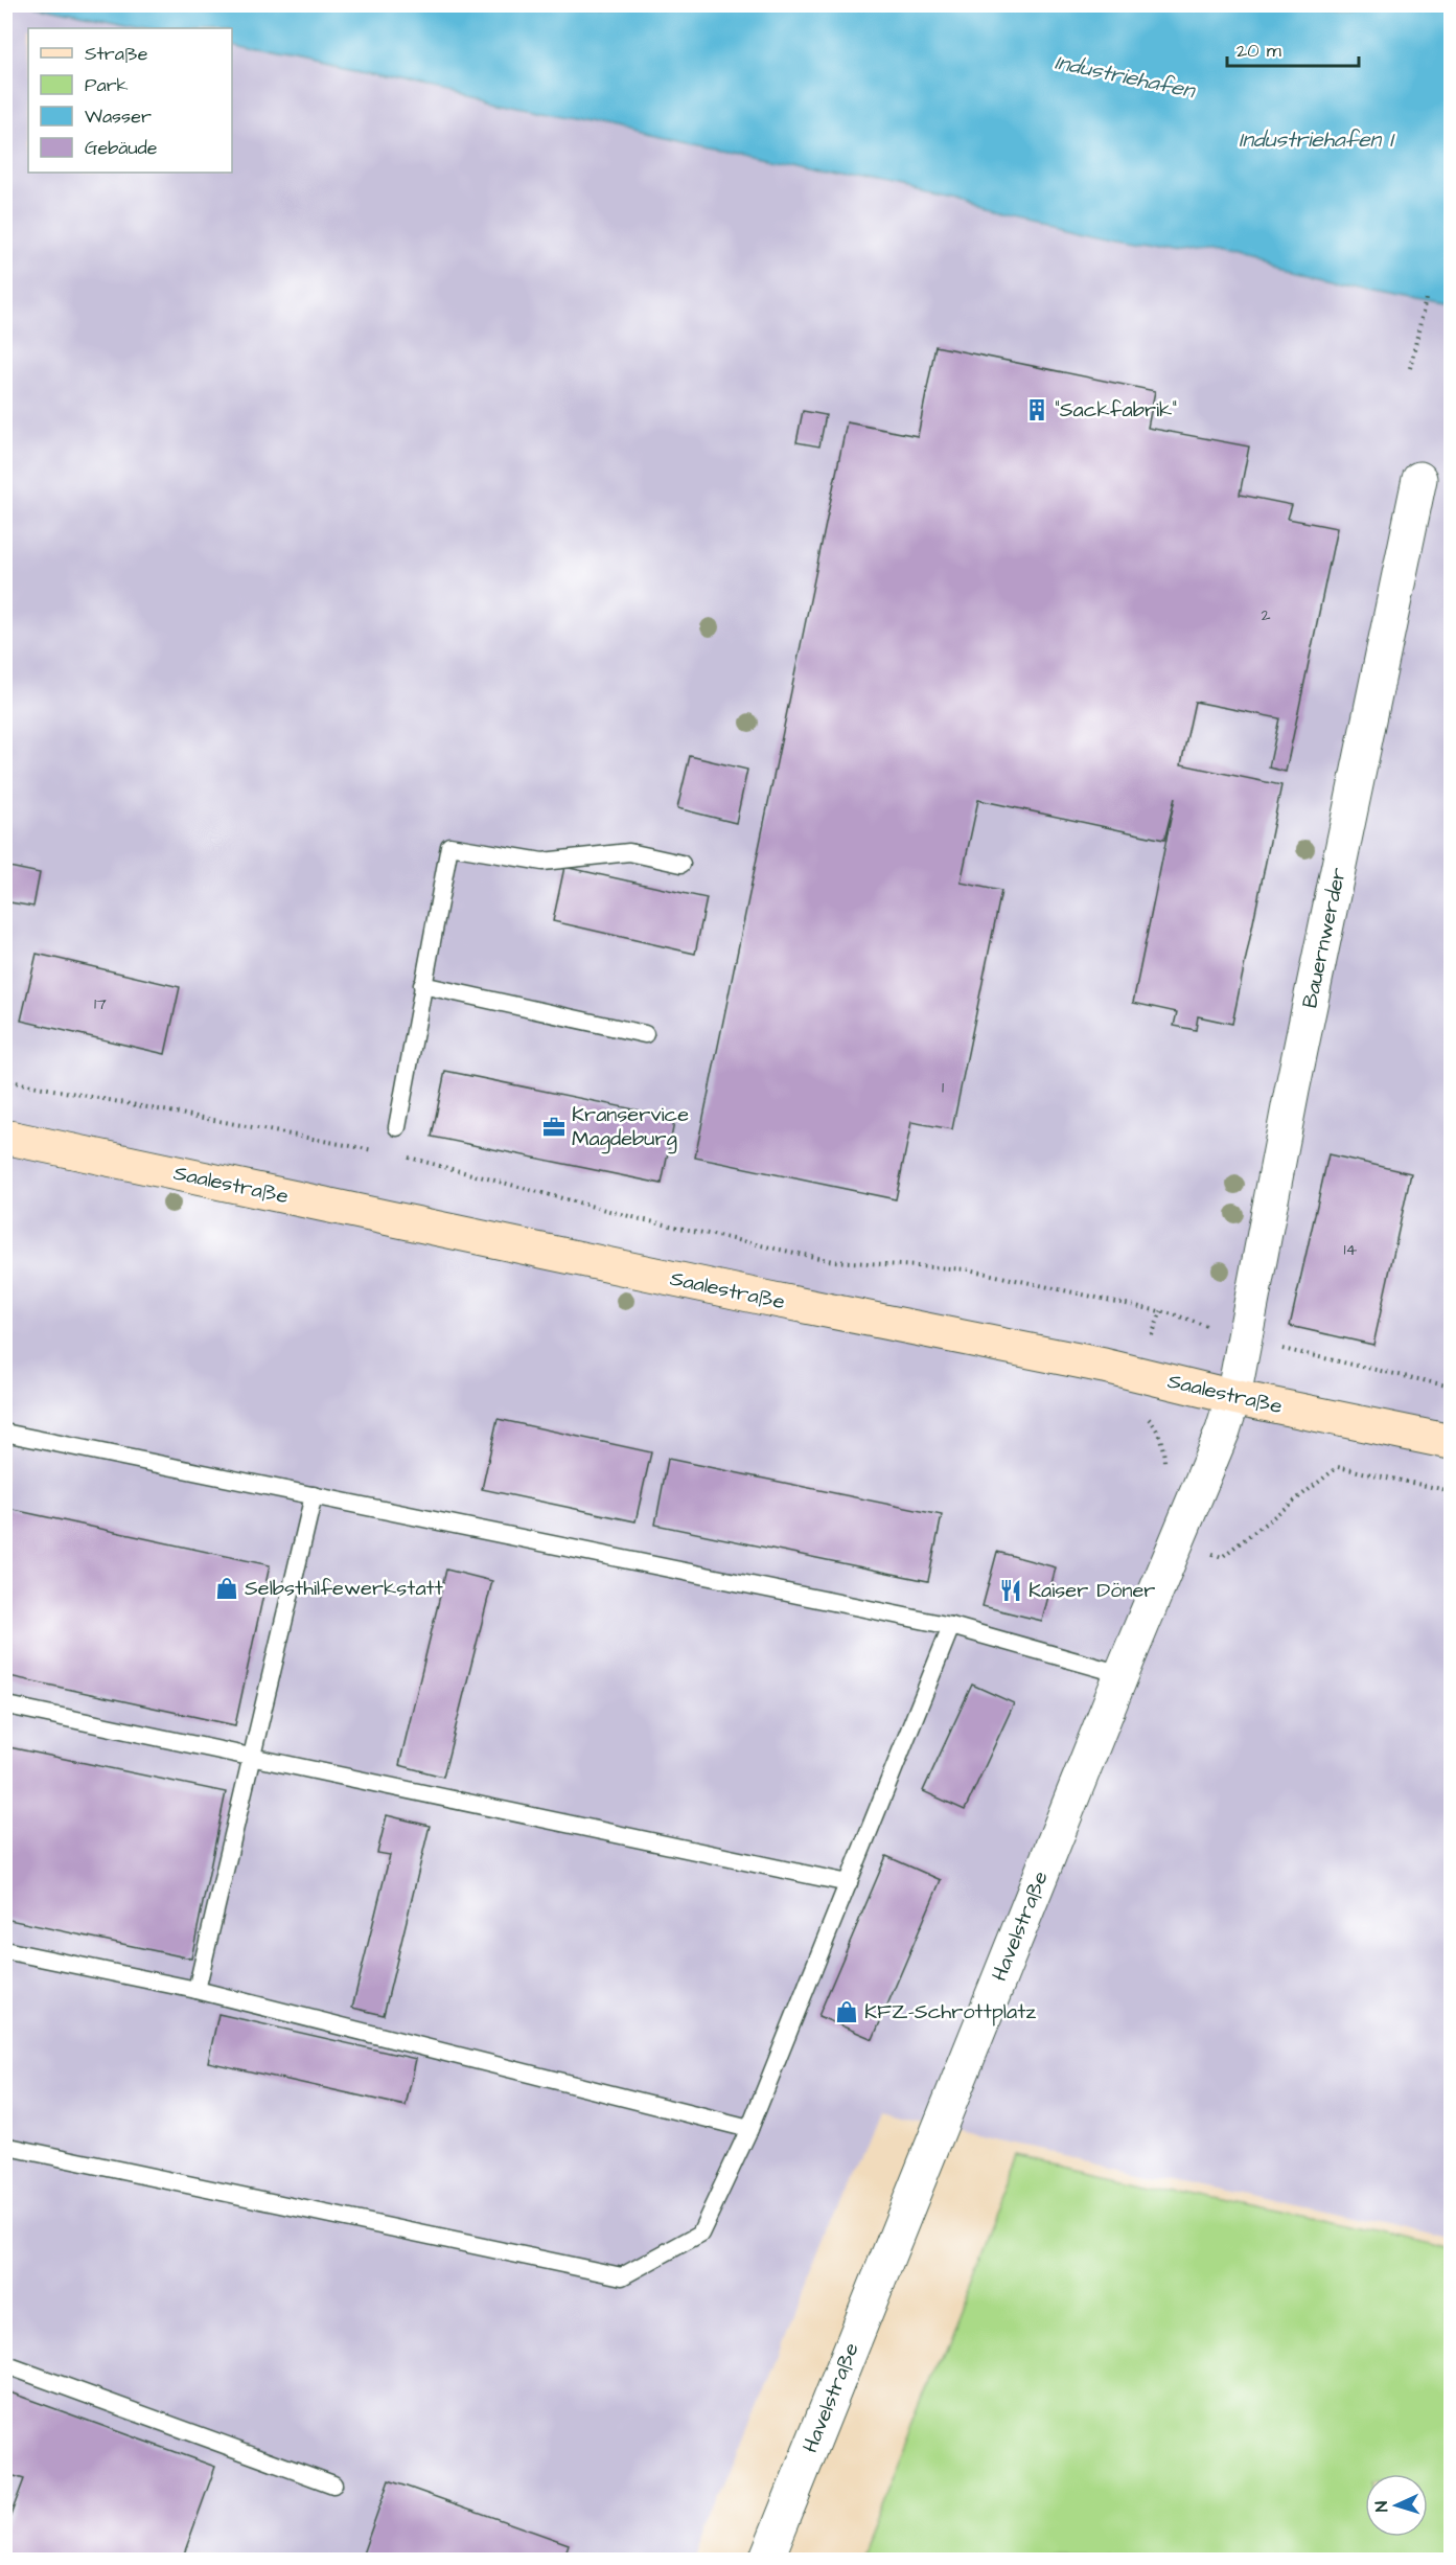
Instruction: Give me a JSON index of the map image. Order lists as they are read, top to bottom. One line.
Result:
{"streets":{"main road":["Saalestraße"],"street":["Bauernwerder","Havelstraße"]},"crossings":[["Bauernwerder","Saalestraße"],["Bauernwerder","Havelstraße"],["Saalestraße","Havelstraße"]],"water":["Industriehafen","Industriehafen I"],"places":{"building":["\"Sackfabrik\""],"office":["Kranservice Magdeburg"],"shop":["Selbsthilfewerkstatt","KFZ-Schrottplatz"],"restaurant":["Kaiser Döner"]},"house_numbers":["2","17","1","14"],"legend":["Straße","Park","Wasser","Gebäude"],"scale_bar":"20 m","north":"left"}
